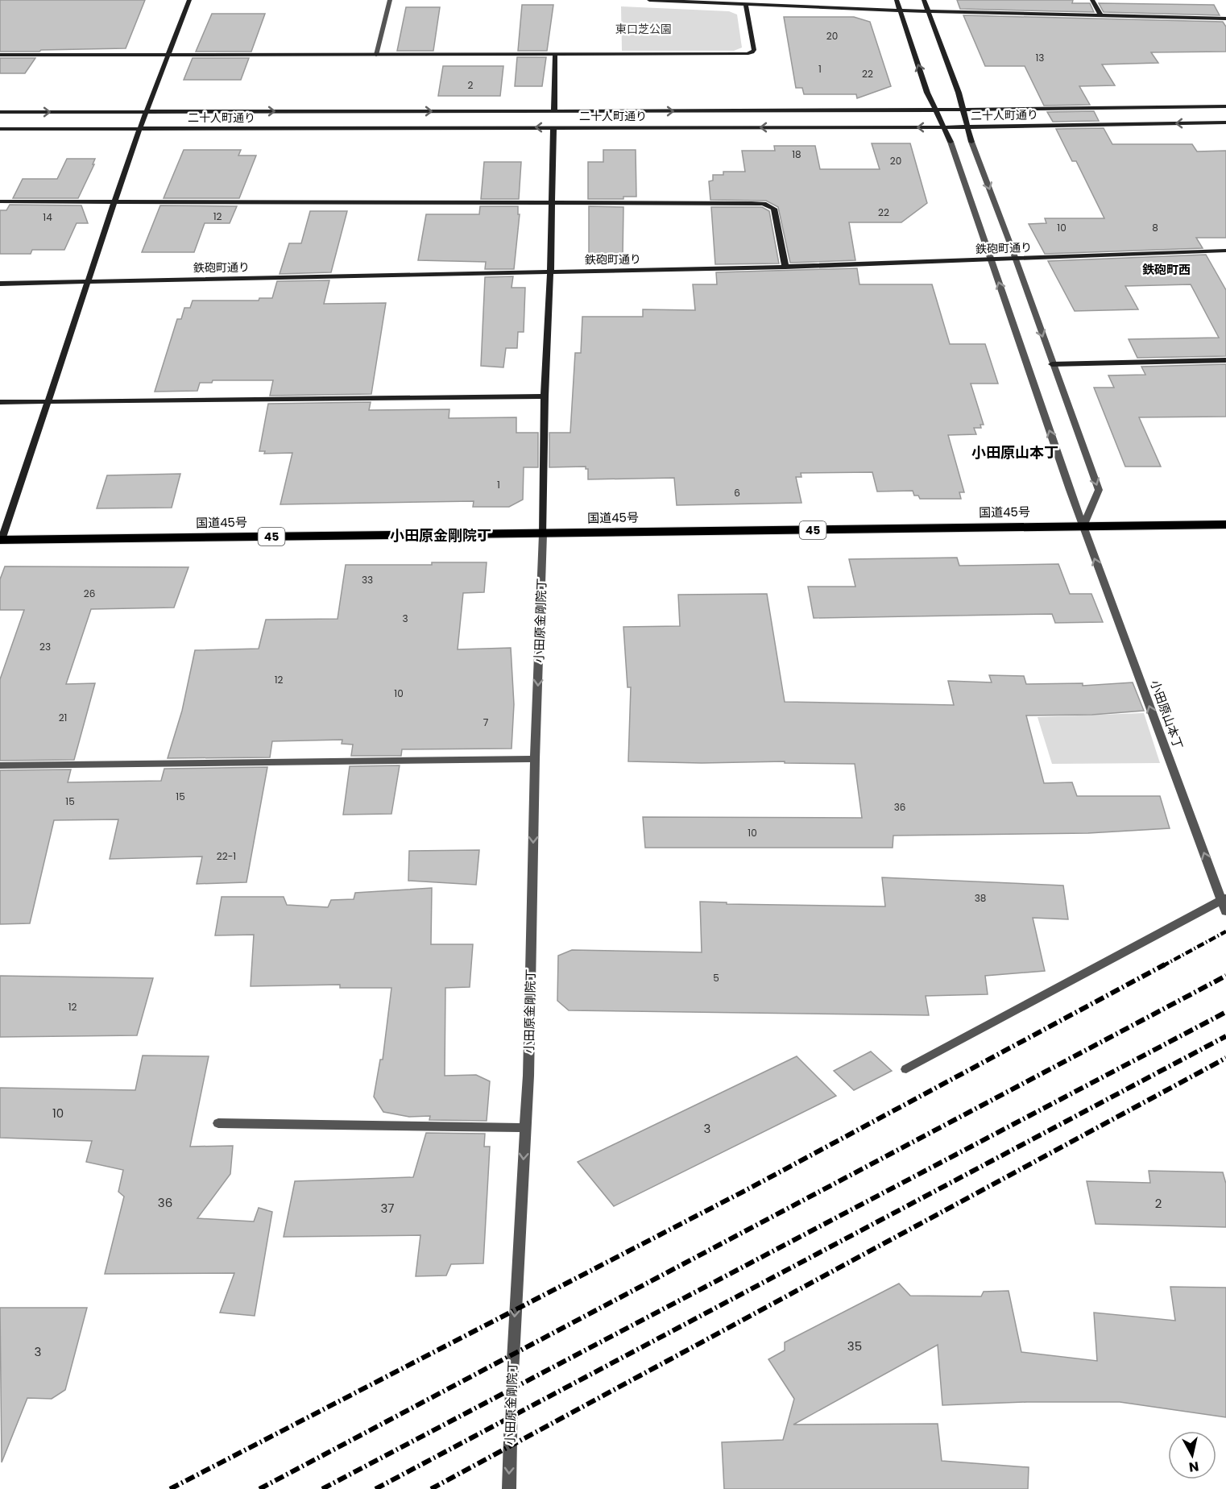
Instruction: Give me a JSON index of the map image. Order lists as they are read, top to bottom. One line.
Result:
{"streets":{"highway":["国道45号","45"],"street":["二十人町通り","鉄砲町通り","小田原金剛院丁","小田原山本丁"]},"crossings":[["二十人町通り","小田原山本丁"],["鉄砲町通り","小田原山本丁"],["国道45号","小田原金剛院丁"],["国道45号","小田原山本丁"]],"one_way":["小田原金剛院丁"],"districts":["鉄砲町西","小田原山本丁","小田原金剛院丁"],"parks":["東口芝公園"],"house_numbers":["20","13","1","22","2","18","20","22","12","14","10","8","1","6","33","26","3","23","12","10","21","7","15","15","36","10","22-1","38","5","12","10","3","36","2","37","35","3"],"north":"bottom"}
